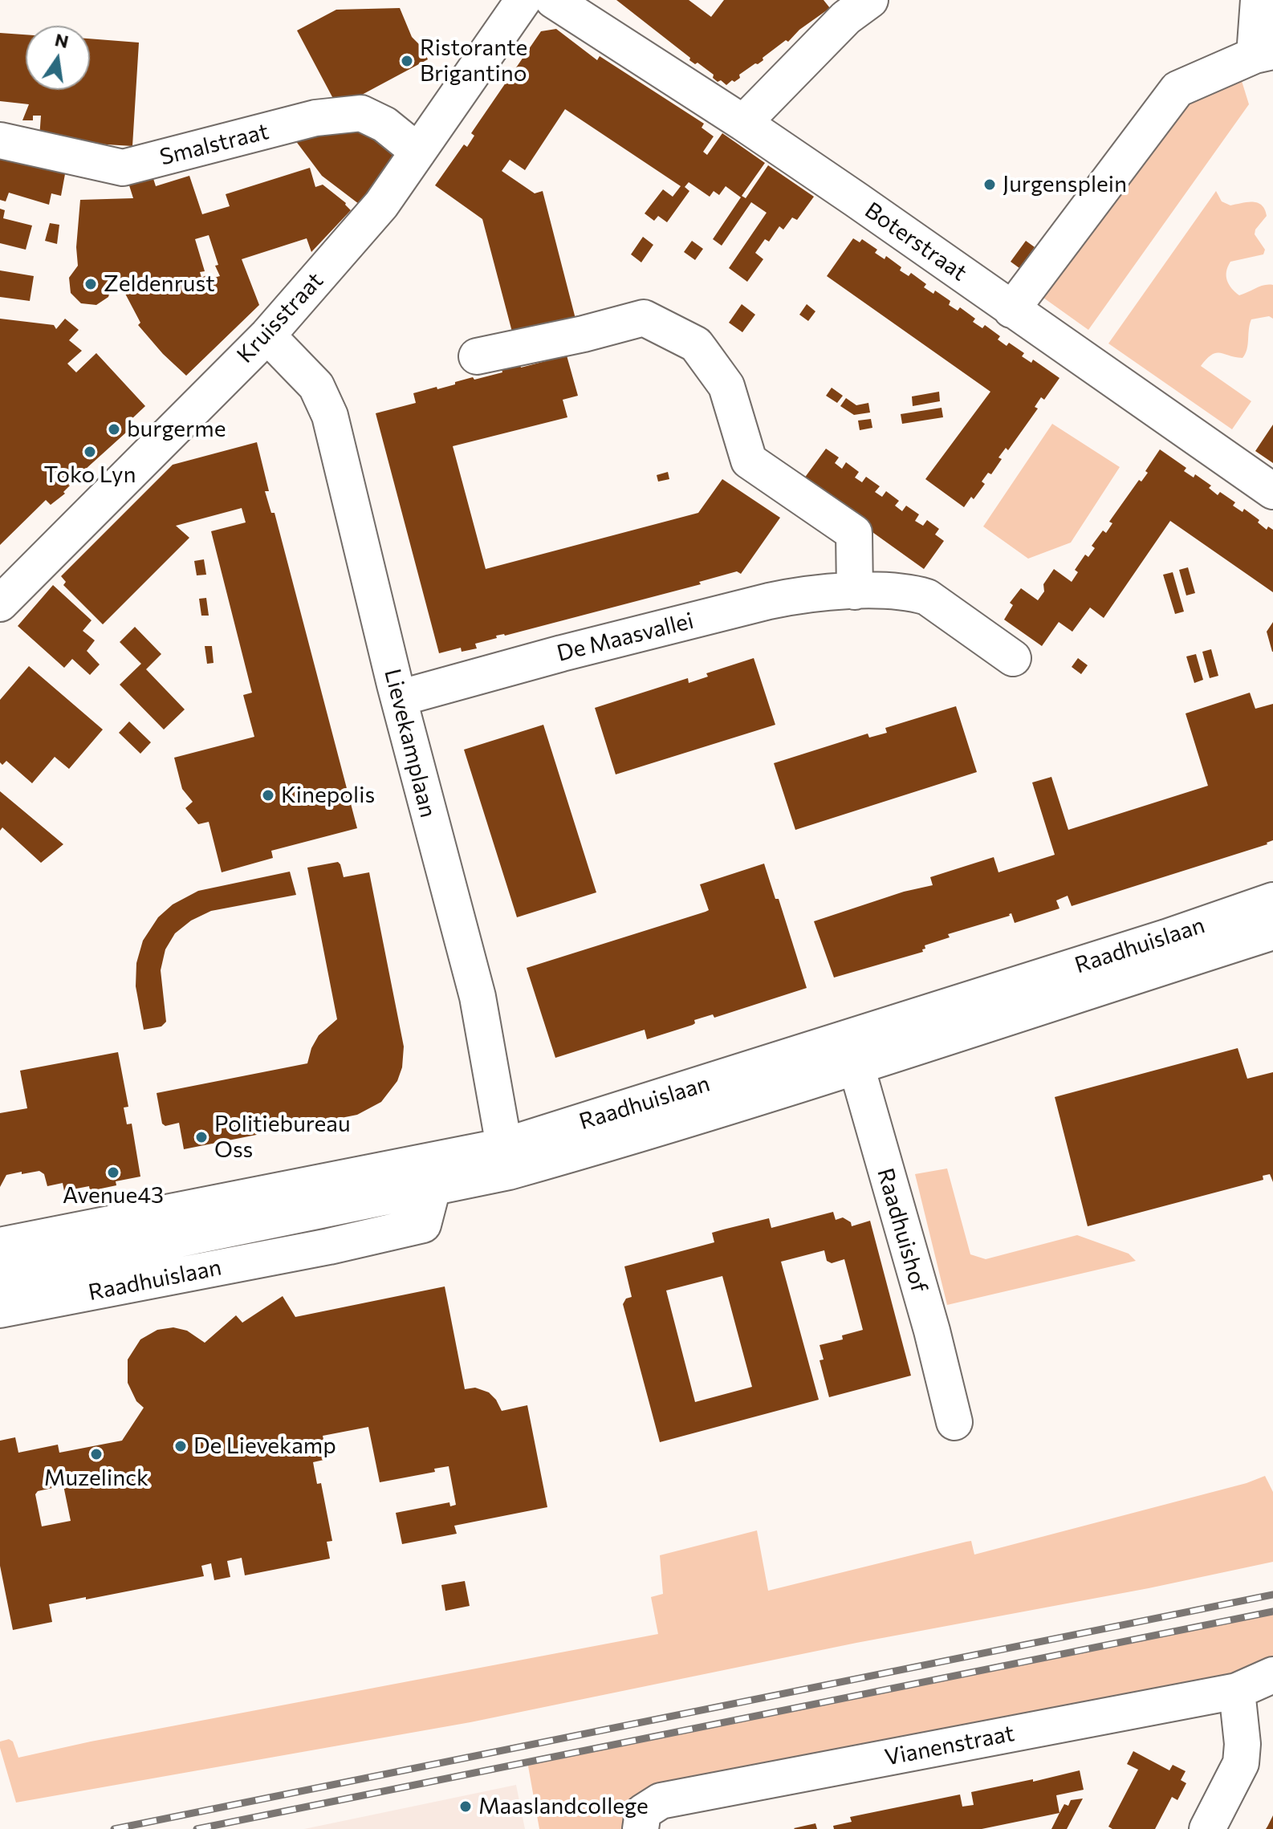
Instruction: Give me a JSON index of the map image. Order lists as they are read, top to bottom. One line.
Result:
{"streets":{"street":["Smalstraat","Boterstraat","Kruisstraat","De Maasvallei","Lievekamplaan","Raadhuislaan","Raadhuishof","Vianenstraat"]},"crossings":[["Smalstraat","Kruisstraat"],["Kruisstraat","Lievekamplaan"],["De Maasvallei","Lievekamplaan"],["Lievekamplaan","Raadhuislaan"],["Raadhuislaan","Raadhuishof"]],"places":["Ristorante Brigantino","Jurgensplein","Zeldenrust","burgerme","Toko Lyn","Kinepolis","Politiebureau Oss","Avenue43","De Lievekamp","Muzelinck","Maaslandcollege"],"north":"top"}
